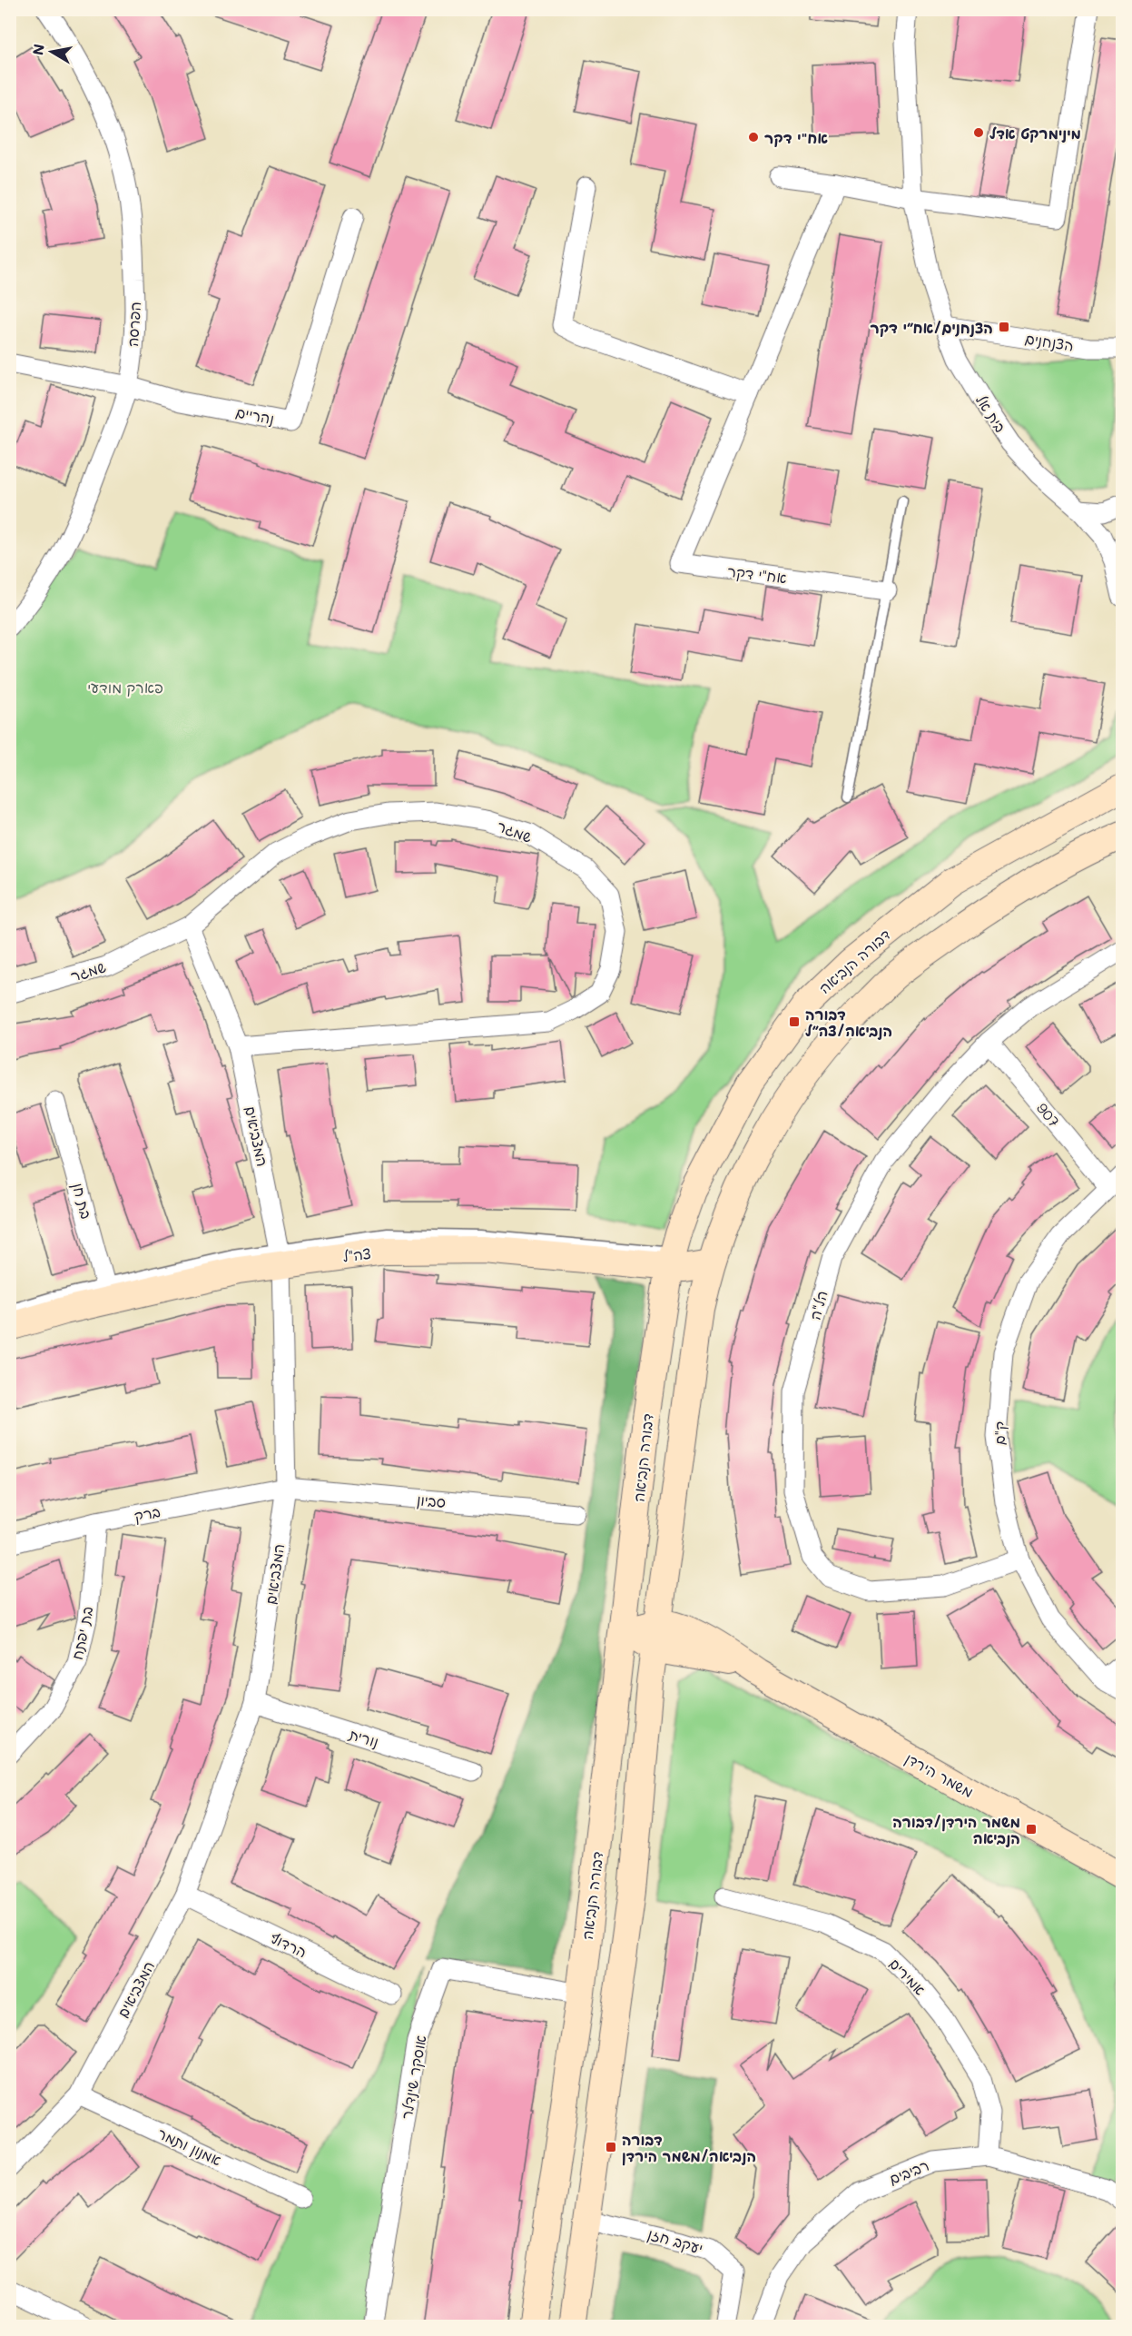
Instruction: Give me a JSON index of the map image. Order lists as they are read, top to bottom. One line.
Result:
{"streets":{"street":["הפרסה","הצנחנים","בית אל","נהריים","אח\"י דקר","שמגר","דבורה הנביאה","907","המצביאים","בת חן","צה\"ל","הל\"ה","ק\"ם","סביון","ברק","בת יפתח","נורית","משמר הירדן","הרדוף","אמירים","אוסקר שינדלר","אמנון ותמר","רביבים","יעקב חזן"]},"crossings":[["הפרסה","נהריים"],["הצנחנים","בית אל"],["שמגר","המצביאים"],["דבורה הנביאה","צה\"ל"],["דבורה הנביאה","משמר הירדן"],["דבורה הנביאה","אוסקר שינדלר"],["907","הל\"ה"],["907","ק\"ם"],["המצביאים","צה\"ל"],["המצביאים","סביון"],["המצביאים","ברק"],["המצביאים","נורית"],["המצביאים","הרדוף"],["המצביאים","אמנון ותמר"],["בת חן","צה\"ל"],["הל\"ה","ק\"ם"],["סביון","ברק"],["ברק","בת יפתח"],["אמירים","רביבים"]],"parks":["פארק מודעי"],"places":{"other":["מינימרקט אדל","אח\"י דקר"],"transit":["הצנחנים/אח״י דקר","דבורה הנביאה/צה״ל","משמר הירדן/דבורה הנביאה","דבורה הנביאה/משמר הירדן"]},"north":"left"}
